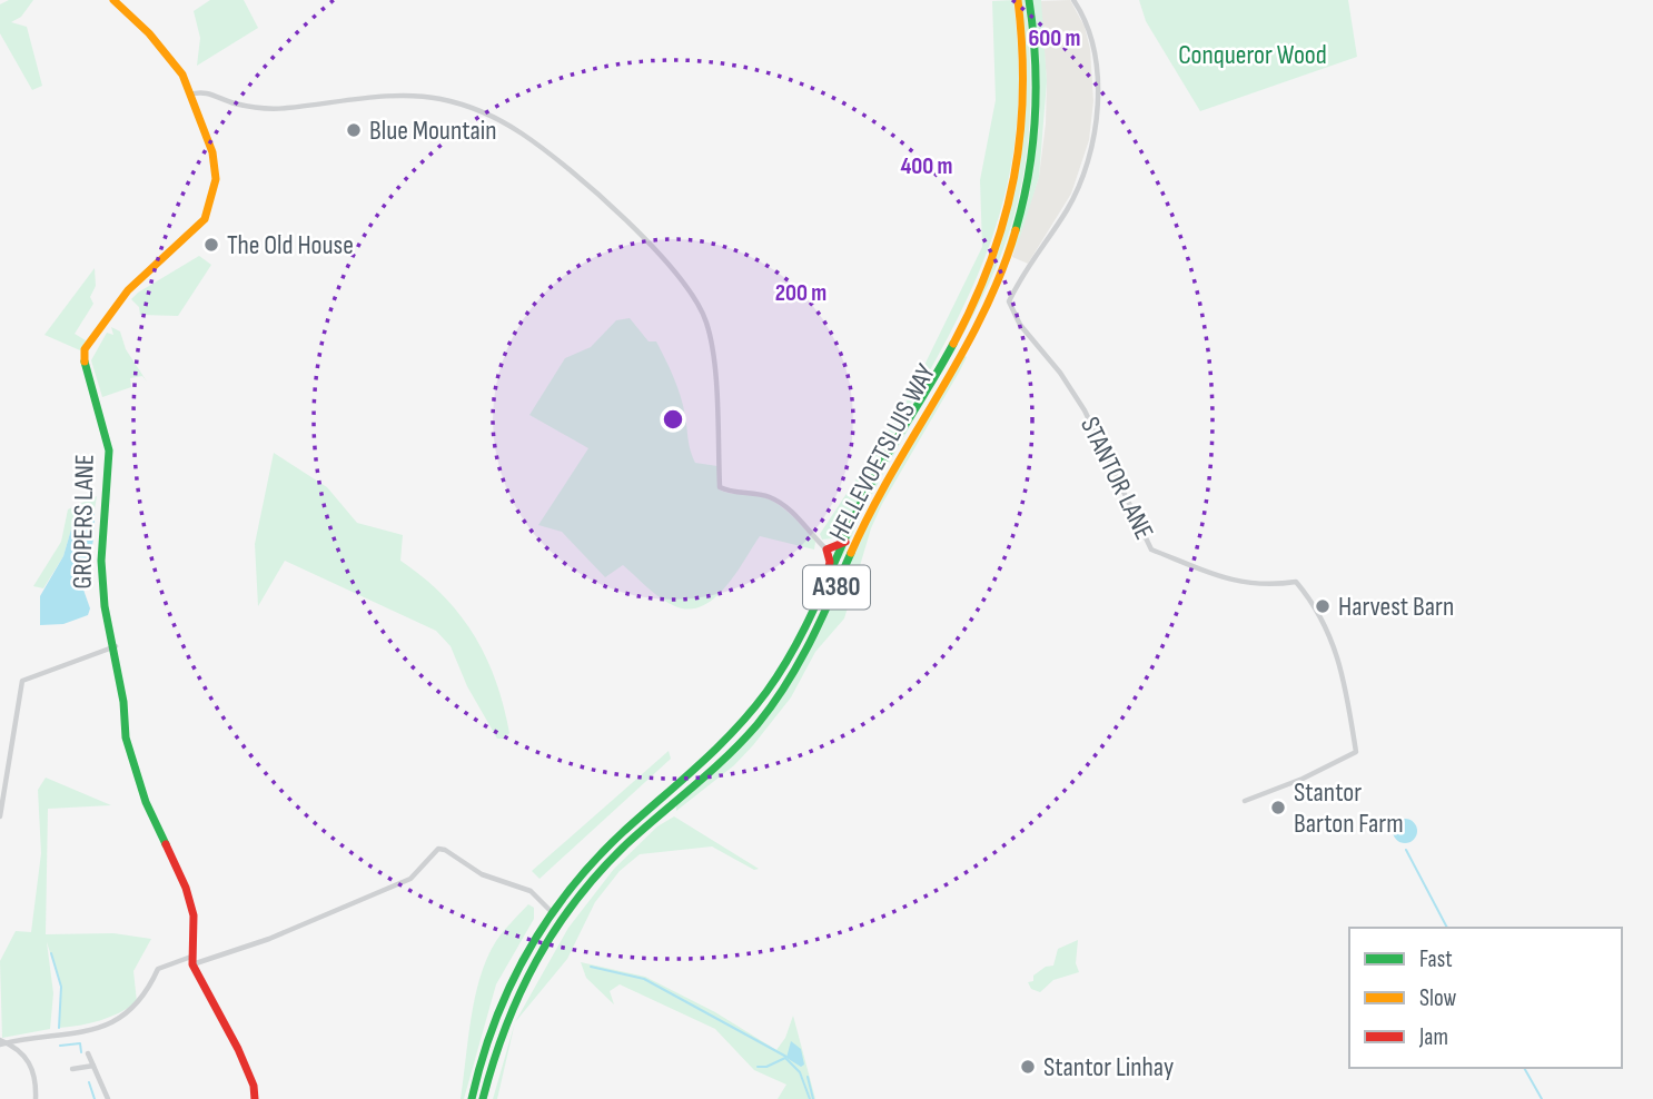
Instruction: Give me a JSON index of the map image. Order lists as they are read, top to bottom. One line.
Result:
{"streets":{"main road":["HELLEVOETSLUIS WAY","GROPERS LANE","A380"],"street":["STANTOR LANE"]},"parks":["Conqueror Wood"],"places":["Blue Mountain","The Old House","Harvest Barn","Stantor Barton Farm","Stantor Linhay"],"legend":["Fast","Slow","Jam"],"rings":["600 m","400 m","200 m"]}
